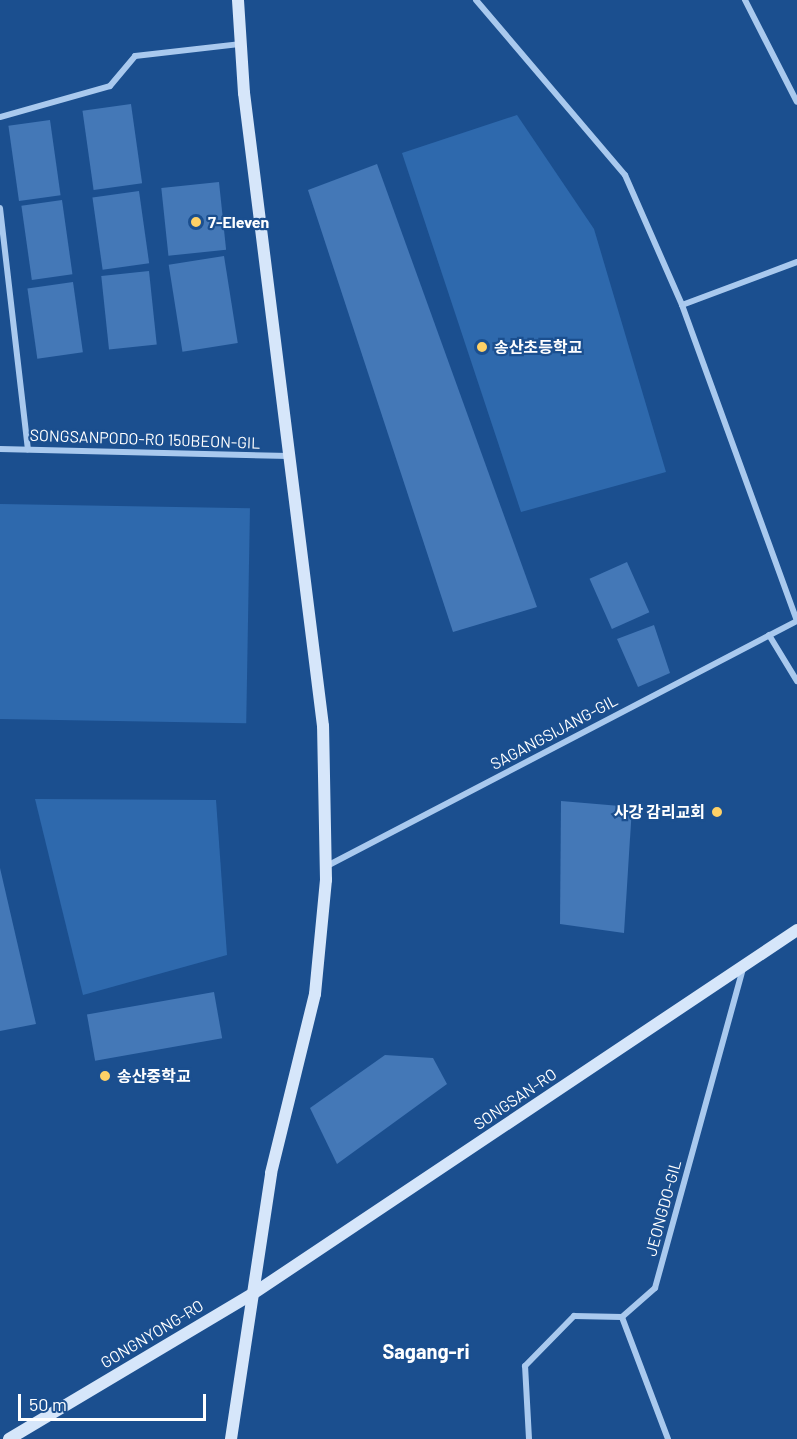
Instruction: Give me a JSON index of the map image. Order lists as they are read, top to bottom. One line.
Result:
{"streets":{"main road":["SONGSAN-RO","GONGNYONG-RO"],"street":["SONGSANPODO-RO 150BEON-GIL","SAGANGSIJANG-GIL","JEONGDO-GIL"]},"crossings":[["SONGSAN-RO","JEONGDO-GIL"],["SONGSAN-RO","GONGNYONG-RO"]],"districts":["Sagang-ri"],"places":["7-Eleven","송산초등학교","사강 감리교회","송산중학교"],"scale_bar":"50 m"}
